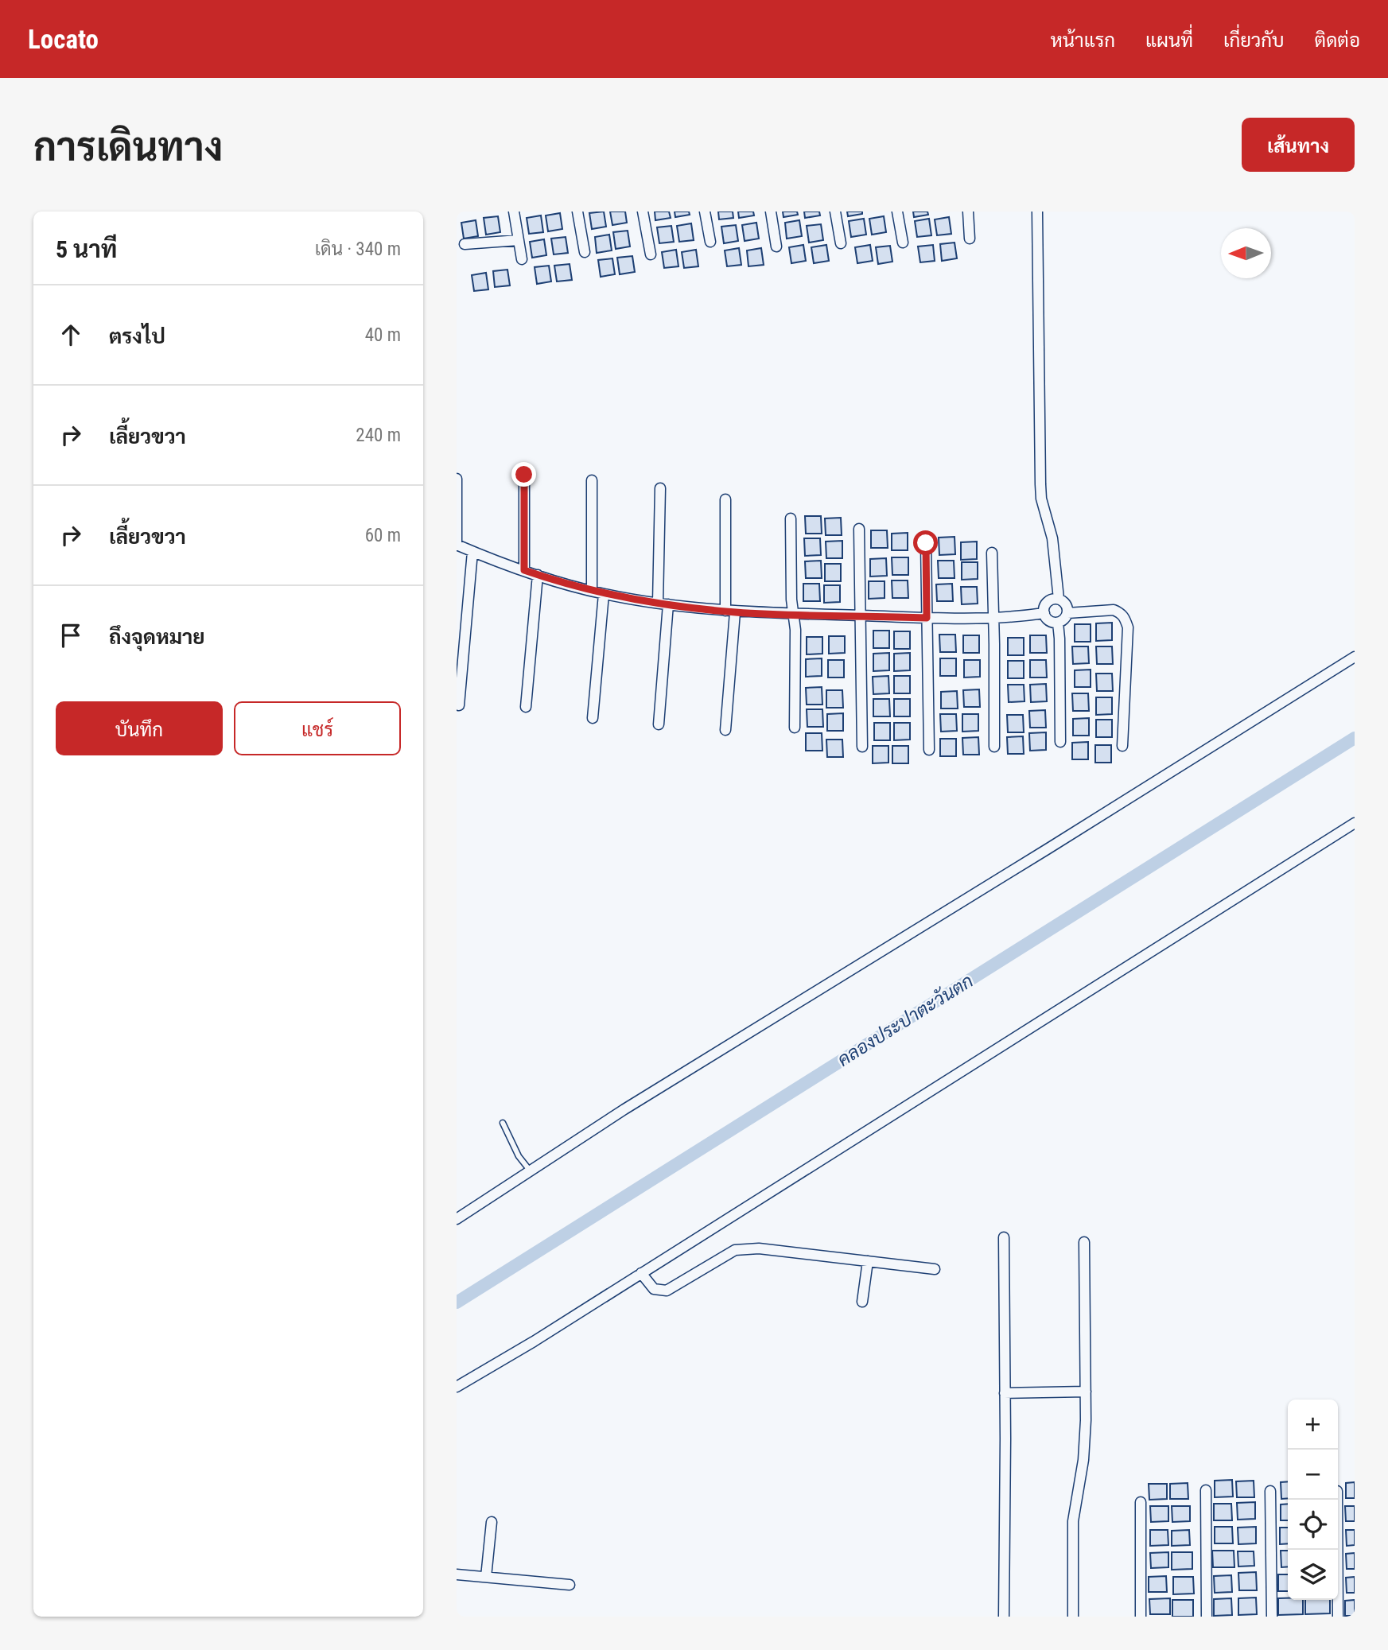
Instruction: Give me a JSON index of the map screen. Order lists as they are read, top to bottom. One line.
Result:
{"water":["คลองประปาตะวันตก"],"north":"left","page":{"header":"Locato","nav":["หน้าแรก","แผนที่","เกี่ยวกับ","ติดต่อ"],"buttons":["เส้นทาง",["บันทึก","แชร์"]],"title":"การเดินทาง","heading":["5 นาที","เดิน · 340 m"],"list":[["ตรงไป","40 m"],["เลี้ยวขวา","240 m"],["เลี้ยวขวา","60 m"],"ถึงจุดหมาย"],"map_buttons":["+","−"]}}
